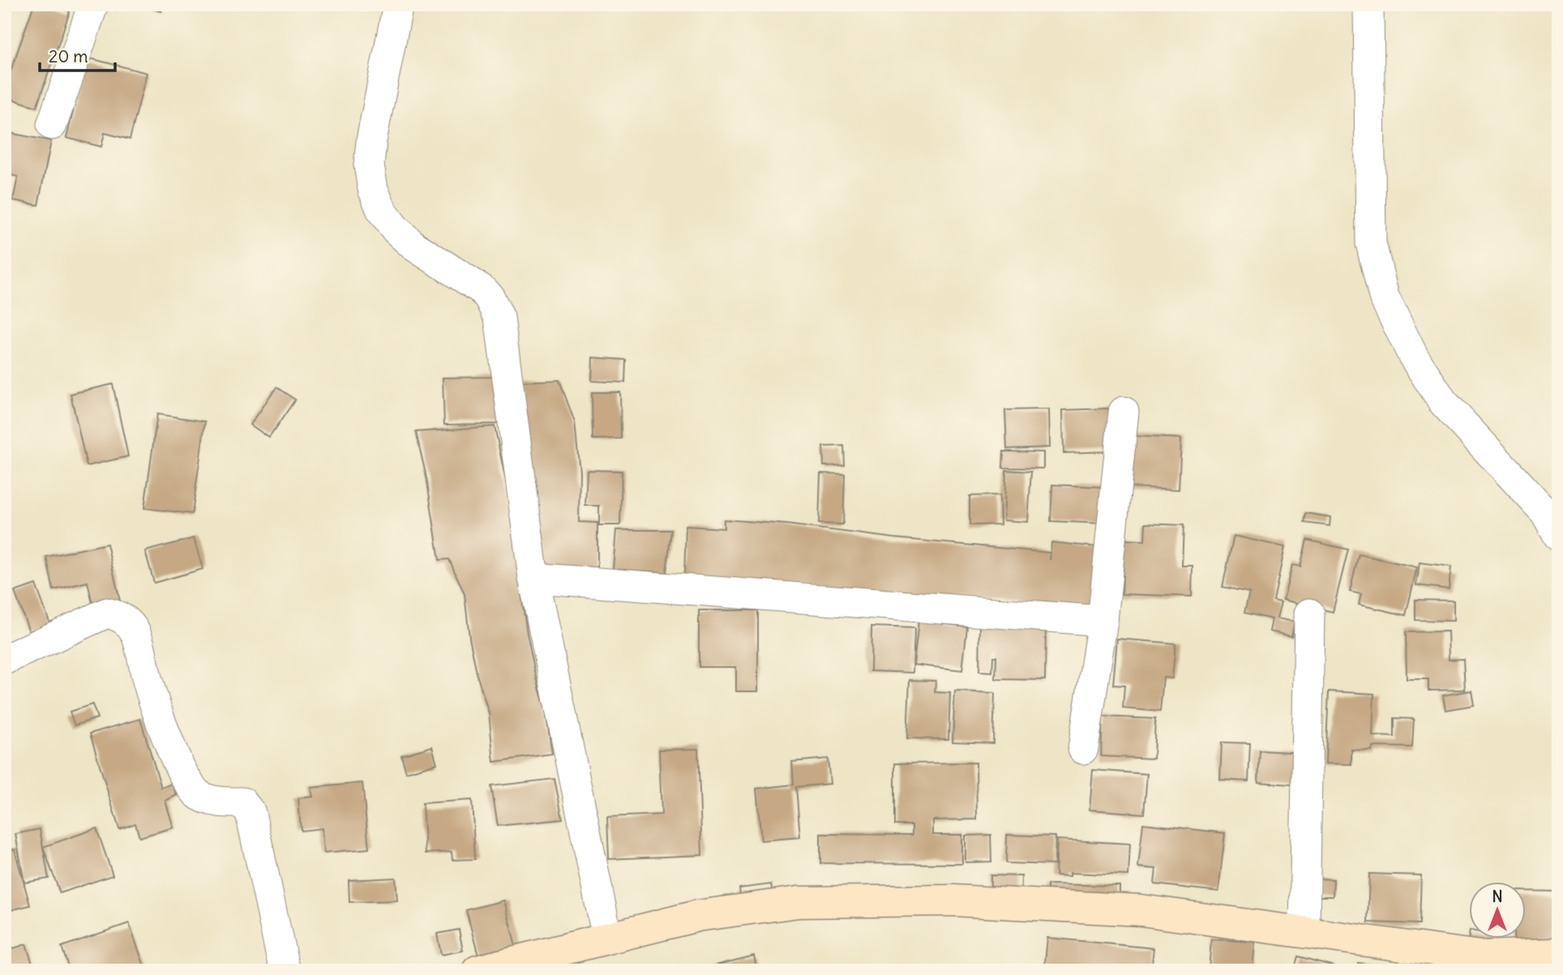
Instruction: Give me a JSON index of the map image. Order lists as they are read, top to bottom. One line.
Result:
{"scale_bar":"20 m","north":"top"}
